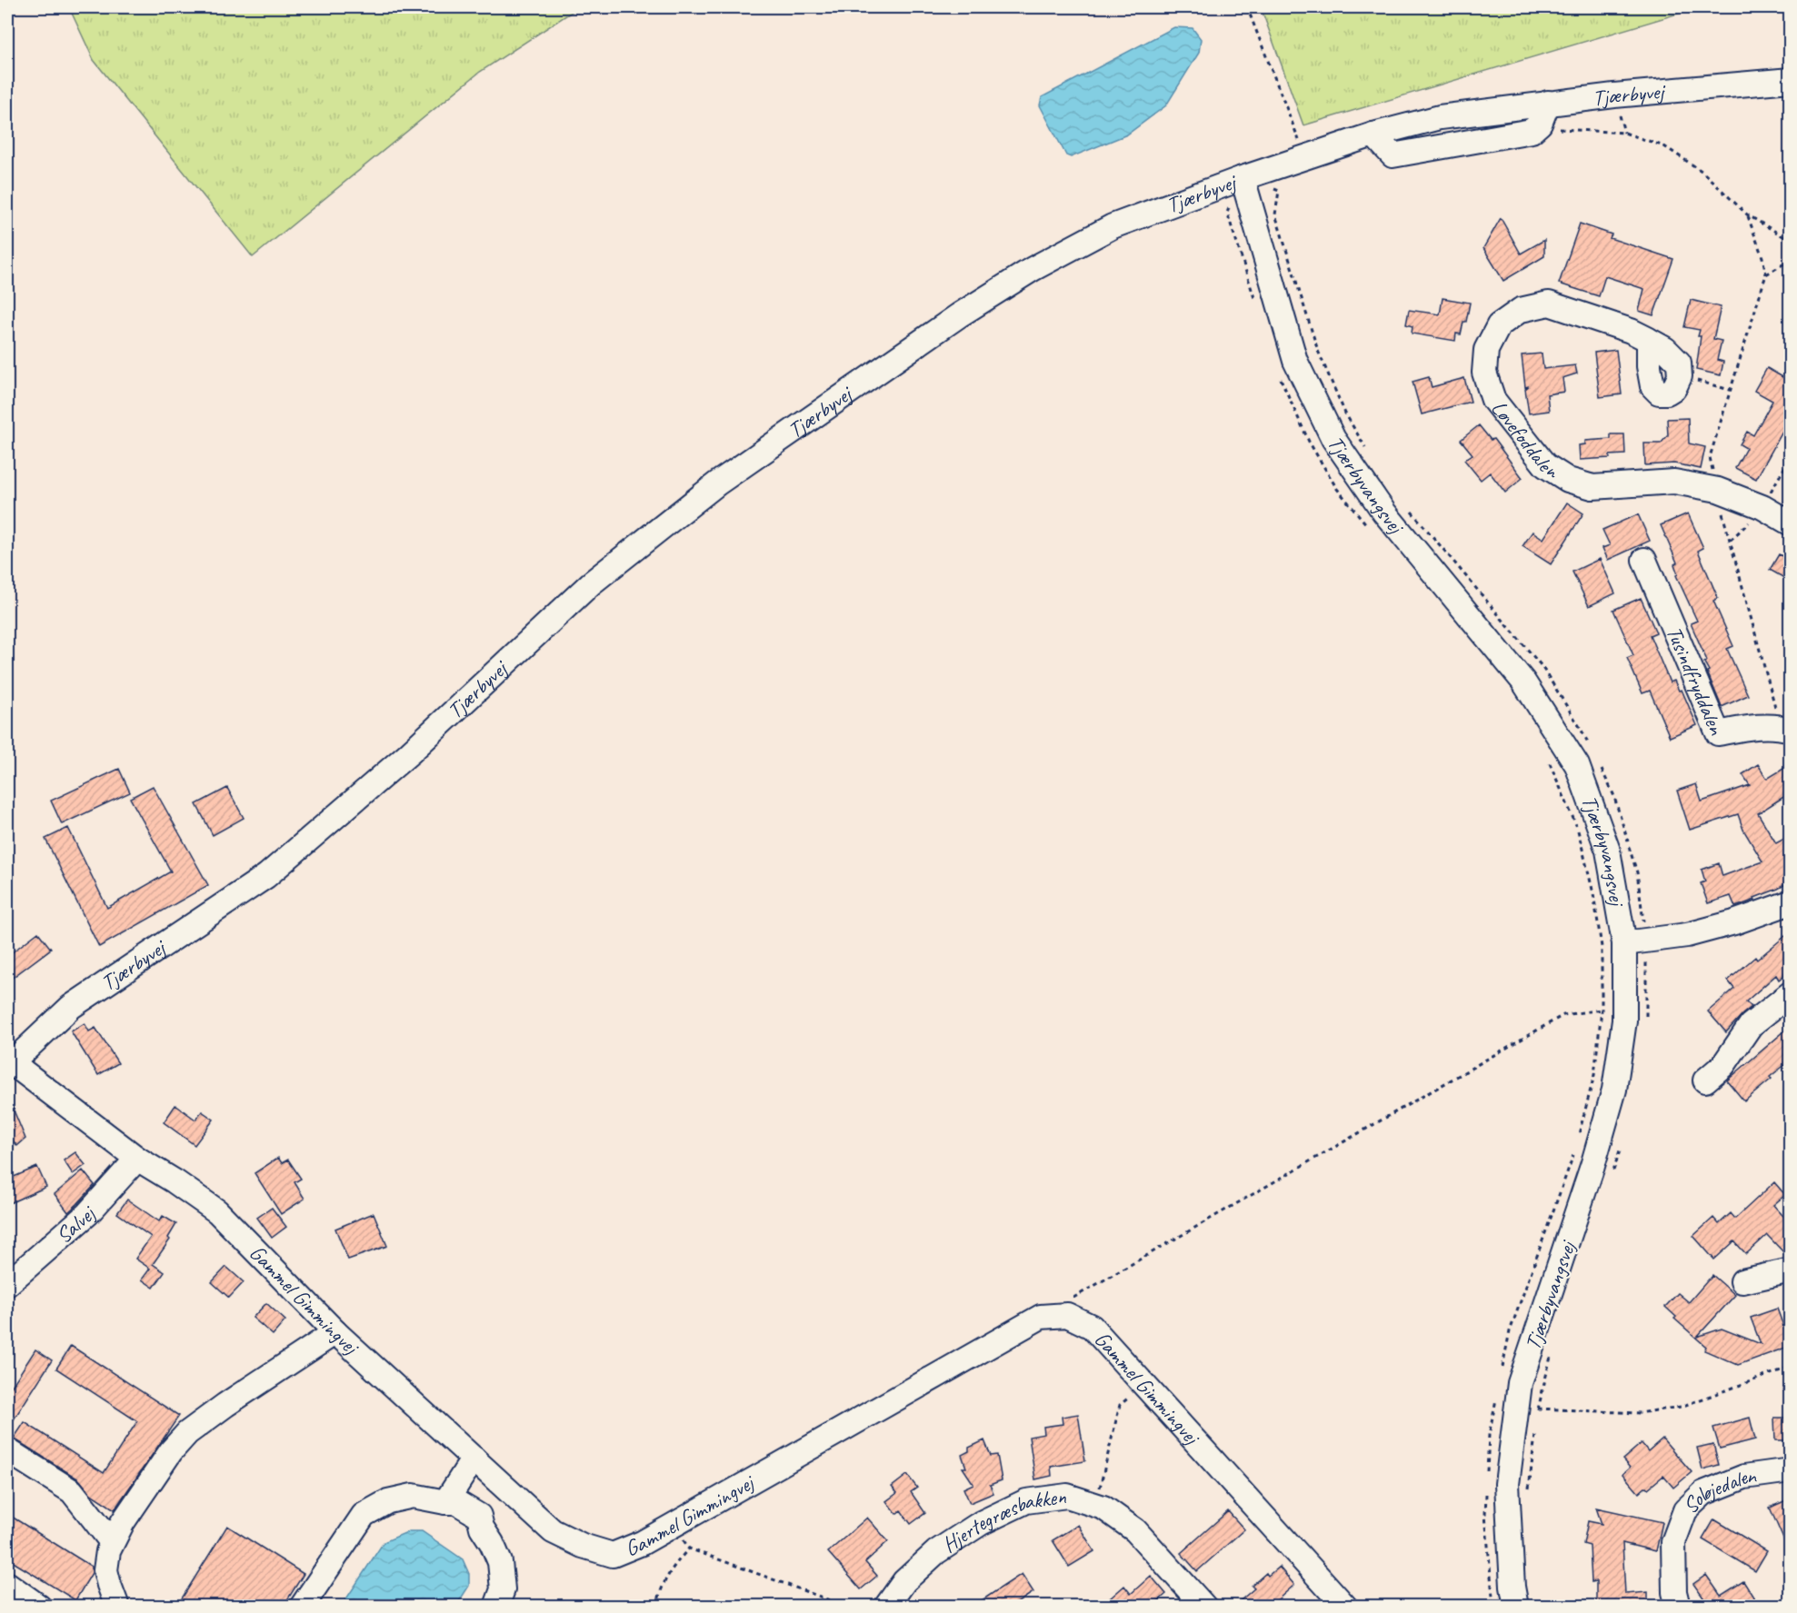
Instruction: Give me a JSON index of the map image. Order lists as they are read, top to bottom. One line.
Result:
{"streets":{"street":["Tjærbyvej","Løvefoddalen","Tjærbyvangsvej","Tusindfryddalen","Salvej","Gammel Gimmingvej","Soløjedalen","Hjertegræsbakken"]},"crossings":[["Tjærbyvej","Tjærbyvangsvej"],["Tjærbyvej","Gammel Gimmingvej"],["Salvej","Gammel Gimmingvej"]]}
